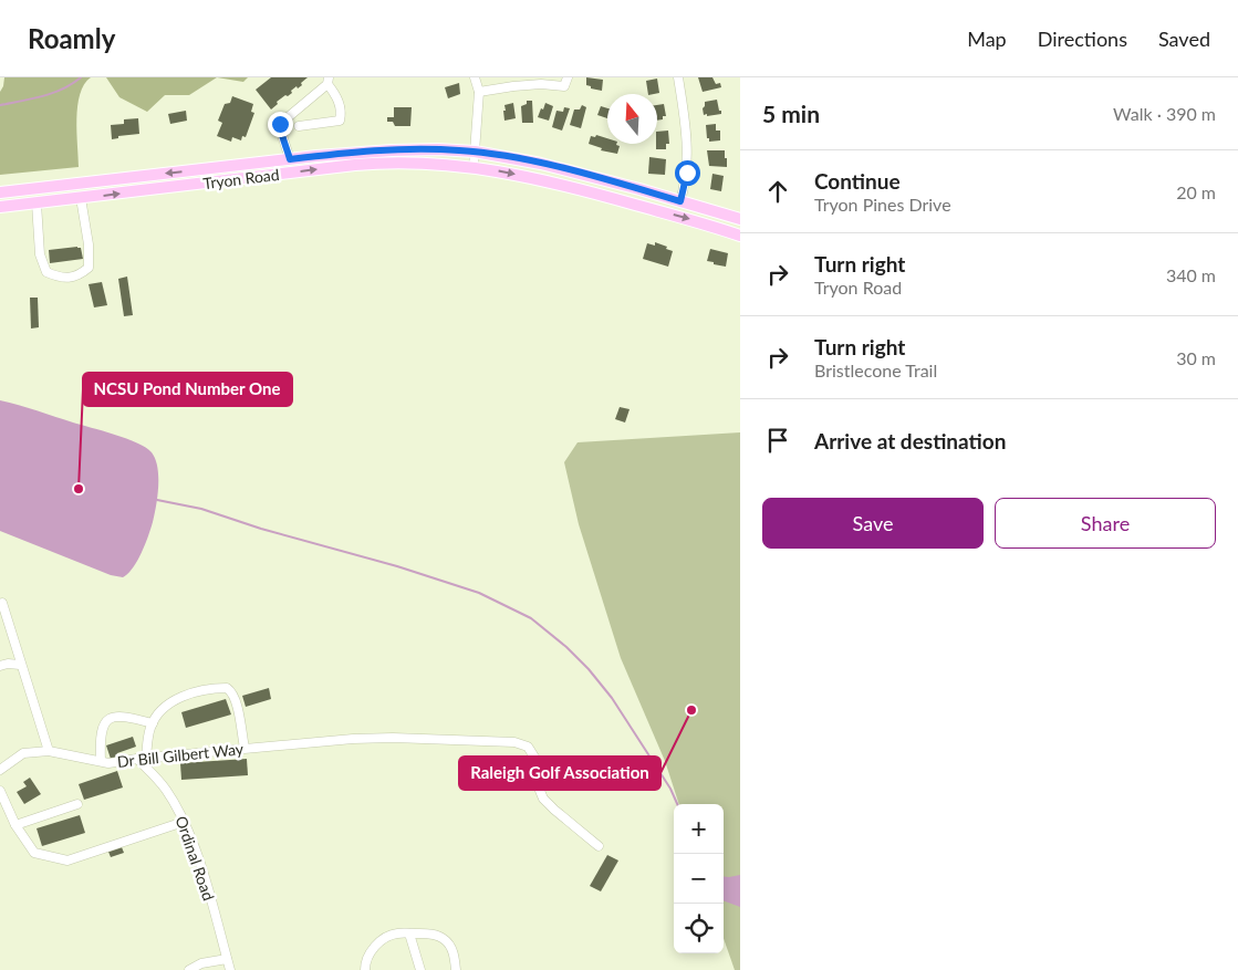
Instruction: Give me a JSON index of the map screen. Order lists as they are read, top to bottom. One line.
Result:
{"streets":{"main road":["Tryon Road"],"street":["Dr Bill Gilbert Way","Ordinal Road"]},"crossings":[["Dr Bill Gilbert Way","Ordinal Road"]],"places":["NCSU Pond Number One","Raleigh Golf Association"],"north":"top","page":{"header":"Roamly","nav":["Map","Directions","Saved"],"heading":["5 min","Walk · 390 m"],"list":[["Continue","Tryon Pines Drive","20 m"],["Turn right","Tryon Road","340 m"],["Turn right","Bristlecone Trail","30 m"],"Arrive at destination"],"buttons":["Save","Share"],"map_buttons":["+","−"]}}
